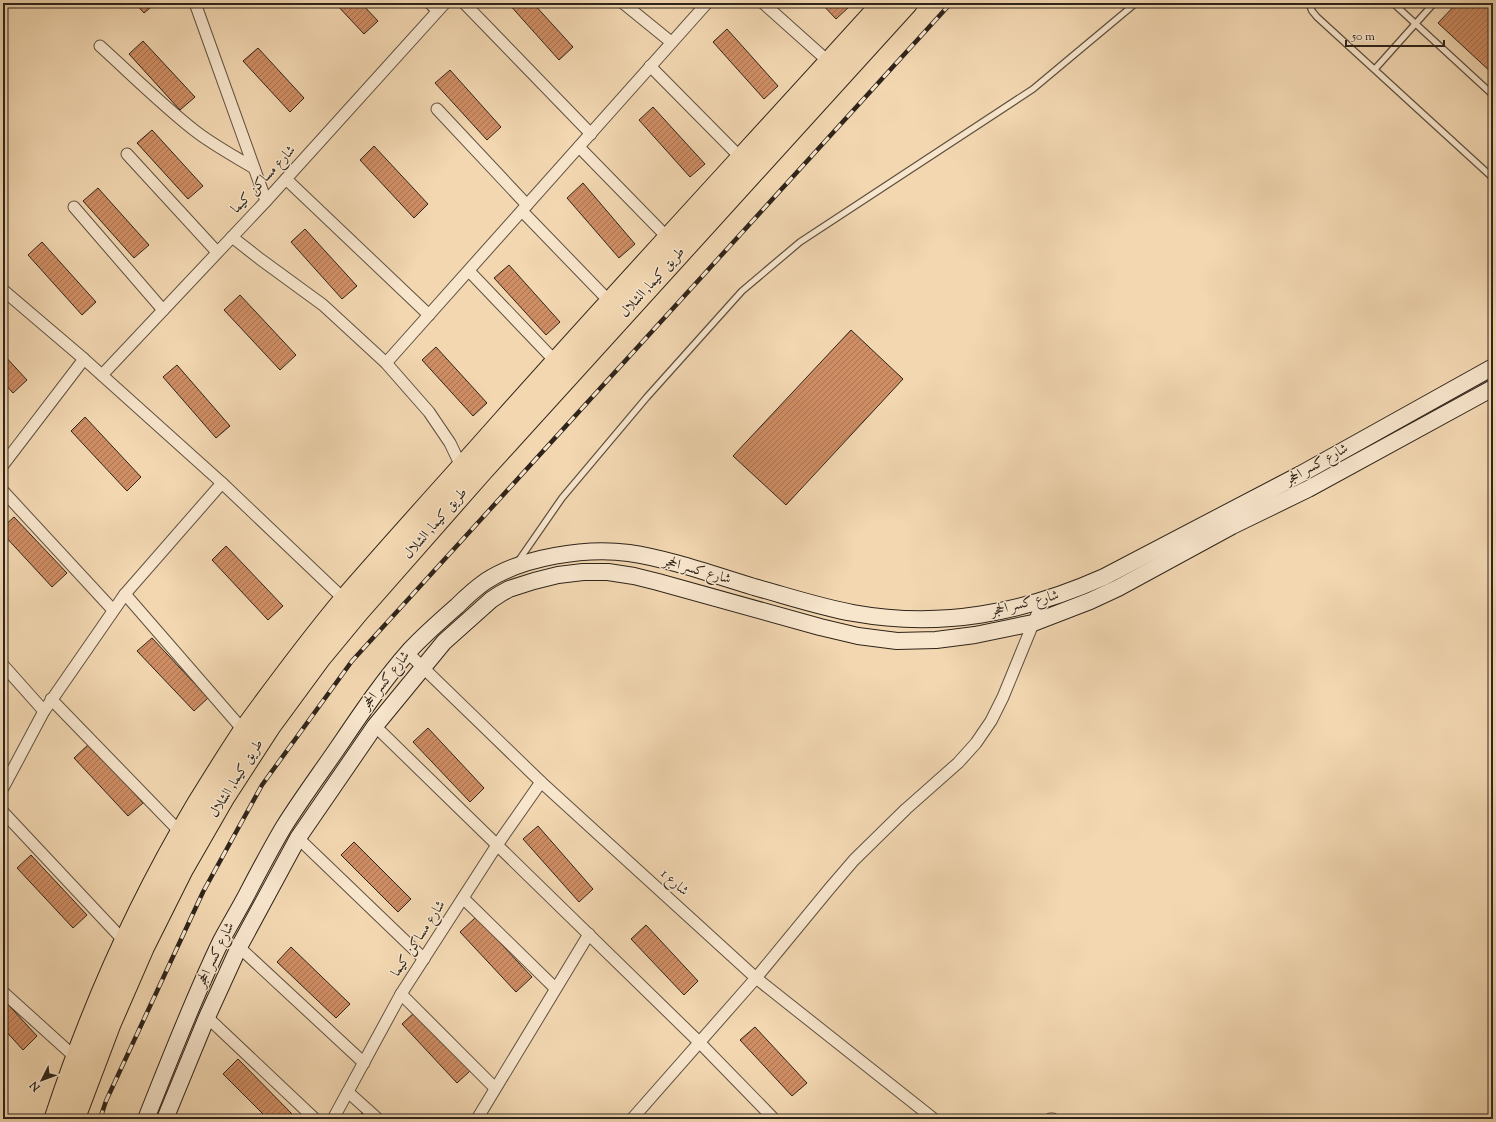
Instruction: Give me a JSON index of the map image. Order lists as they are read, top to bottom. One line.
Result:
{"streets":{"highway":["طريق كيما, الشلال"],"main road":["شارع كسر الحجر"],"street":["شارع مساكن كيما","شارع 1"]},"crossings":[["شارع مساكن كيما","شارع 1"],["شارع كسر الحجر","شارع 1"]],"scale_bar":"50 m","north":"bottom left"}
